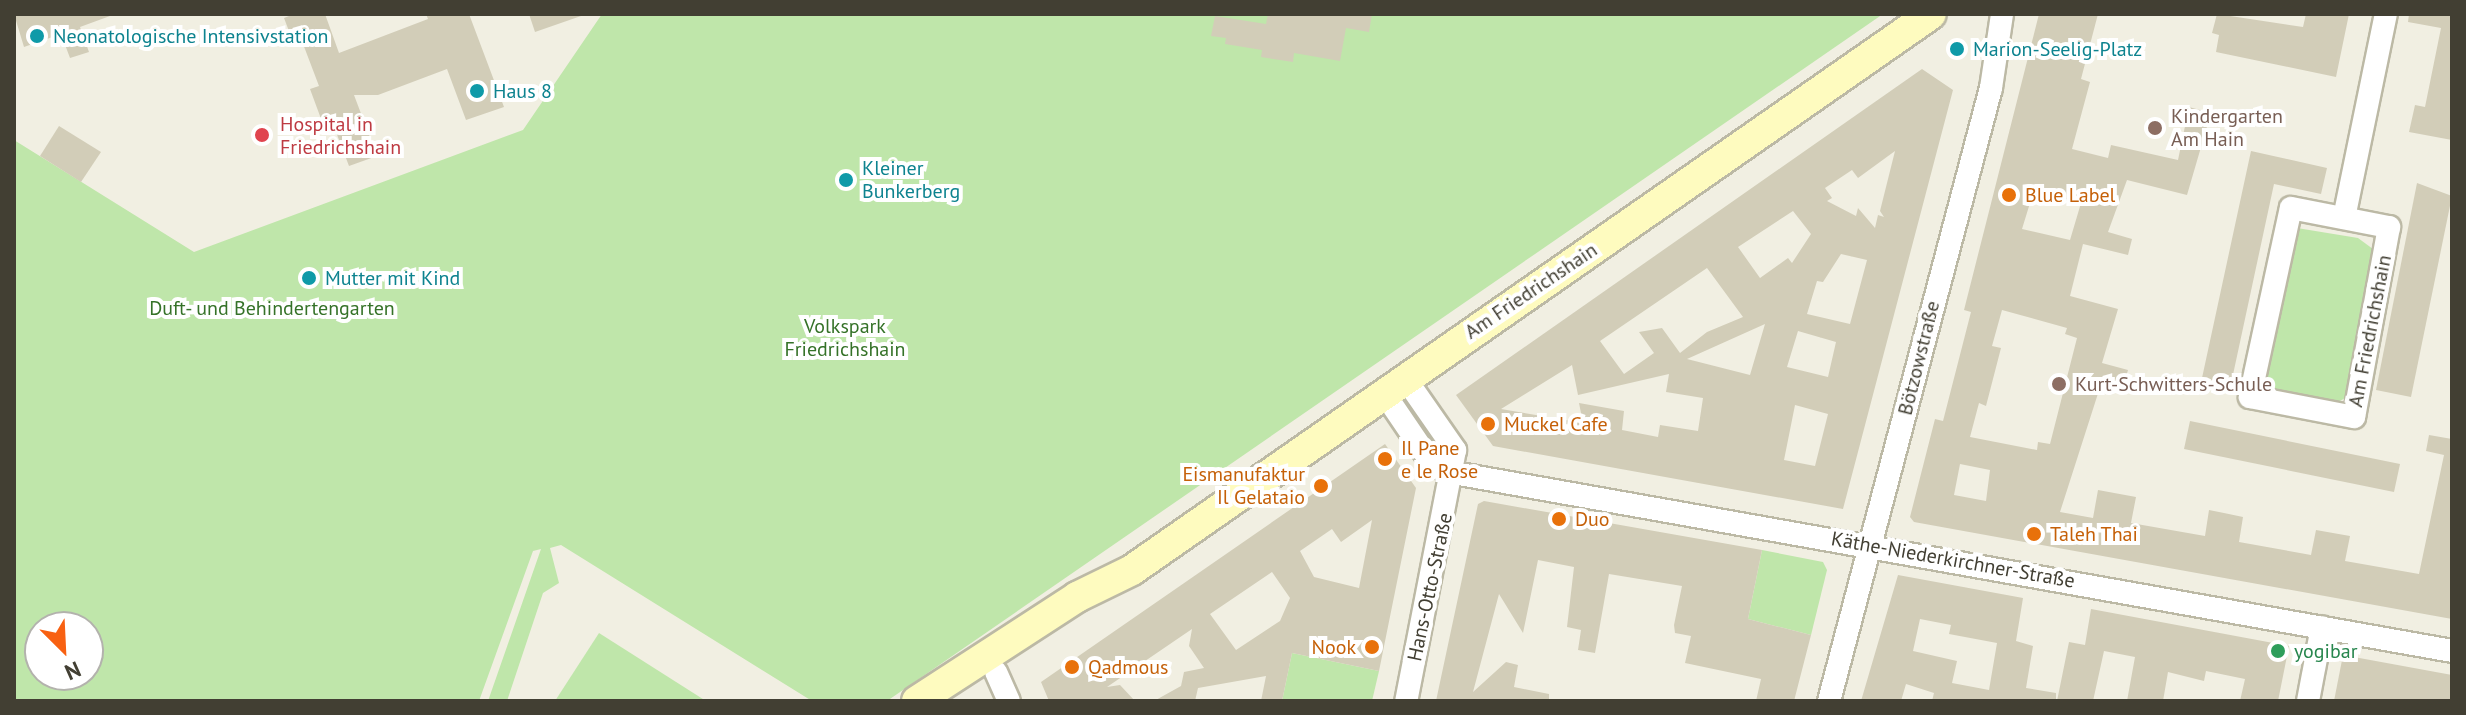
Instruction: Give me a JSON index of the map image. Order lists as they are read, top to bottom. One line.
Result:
{"streets":{"street":["Am Friedrichshain","Bötzowstraße","Käthe-Niederkirchner-Straße","Hans-Otto-Straße"]},"crossings":[["Am Friedrichshain","Käthe-Niederkirchner-Straße"],["Bötzowstraße","Käthe-Niederkirchner-Straße"],["Käthe-Niederkirchner-Straße","Hans-Otto-Straße"]],"parks":["Duft- und Behindertengarten","Volkspark Friedrichshain"],"places":["Neonatologische Intensivstation","Marion-Seelig-Platz","Haus 8","Kindergarten Am Hain","Hospital in Friedrichshain","Kleiner Bunkerberg","Blue Label","Mutter mit Kind","Kurt-Schwitters-Schule","Muckel Cafe","Il Pane e le Rose","Eismanufaktur Il Gelataio","Duo","Taleh Thai","Nook","yogibar","Qadmous"],"north":"bottom right"}
